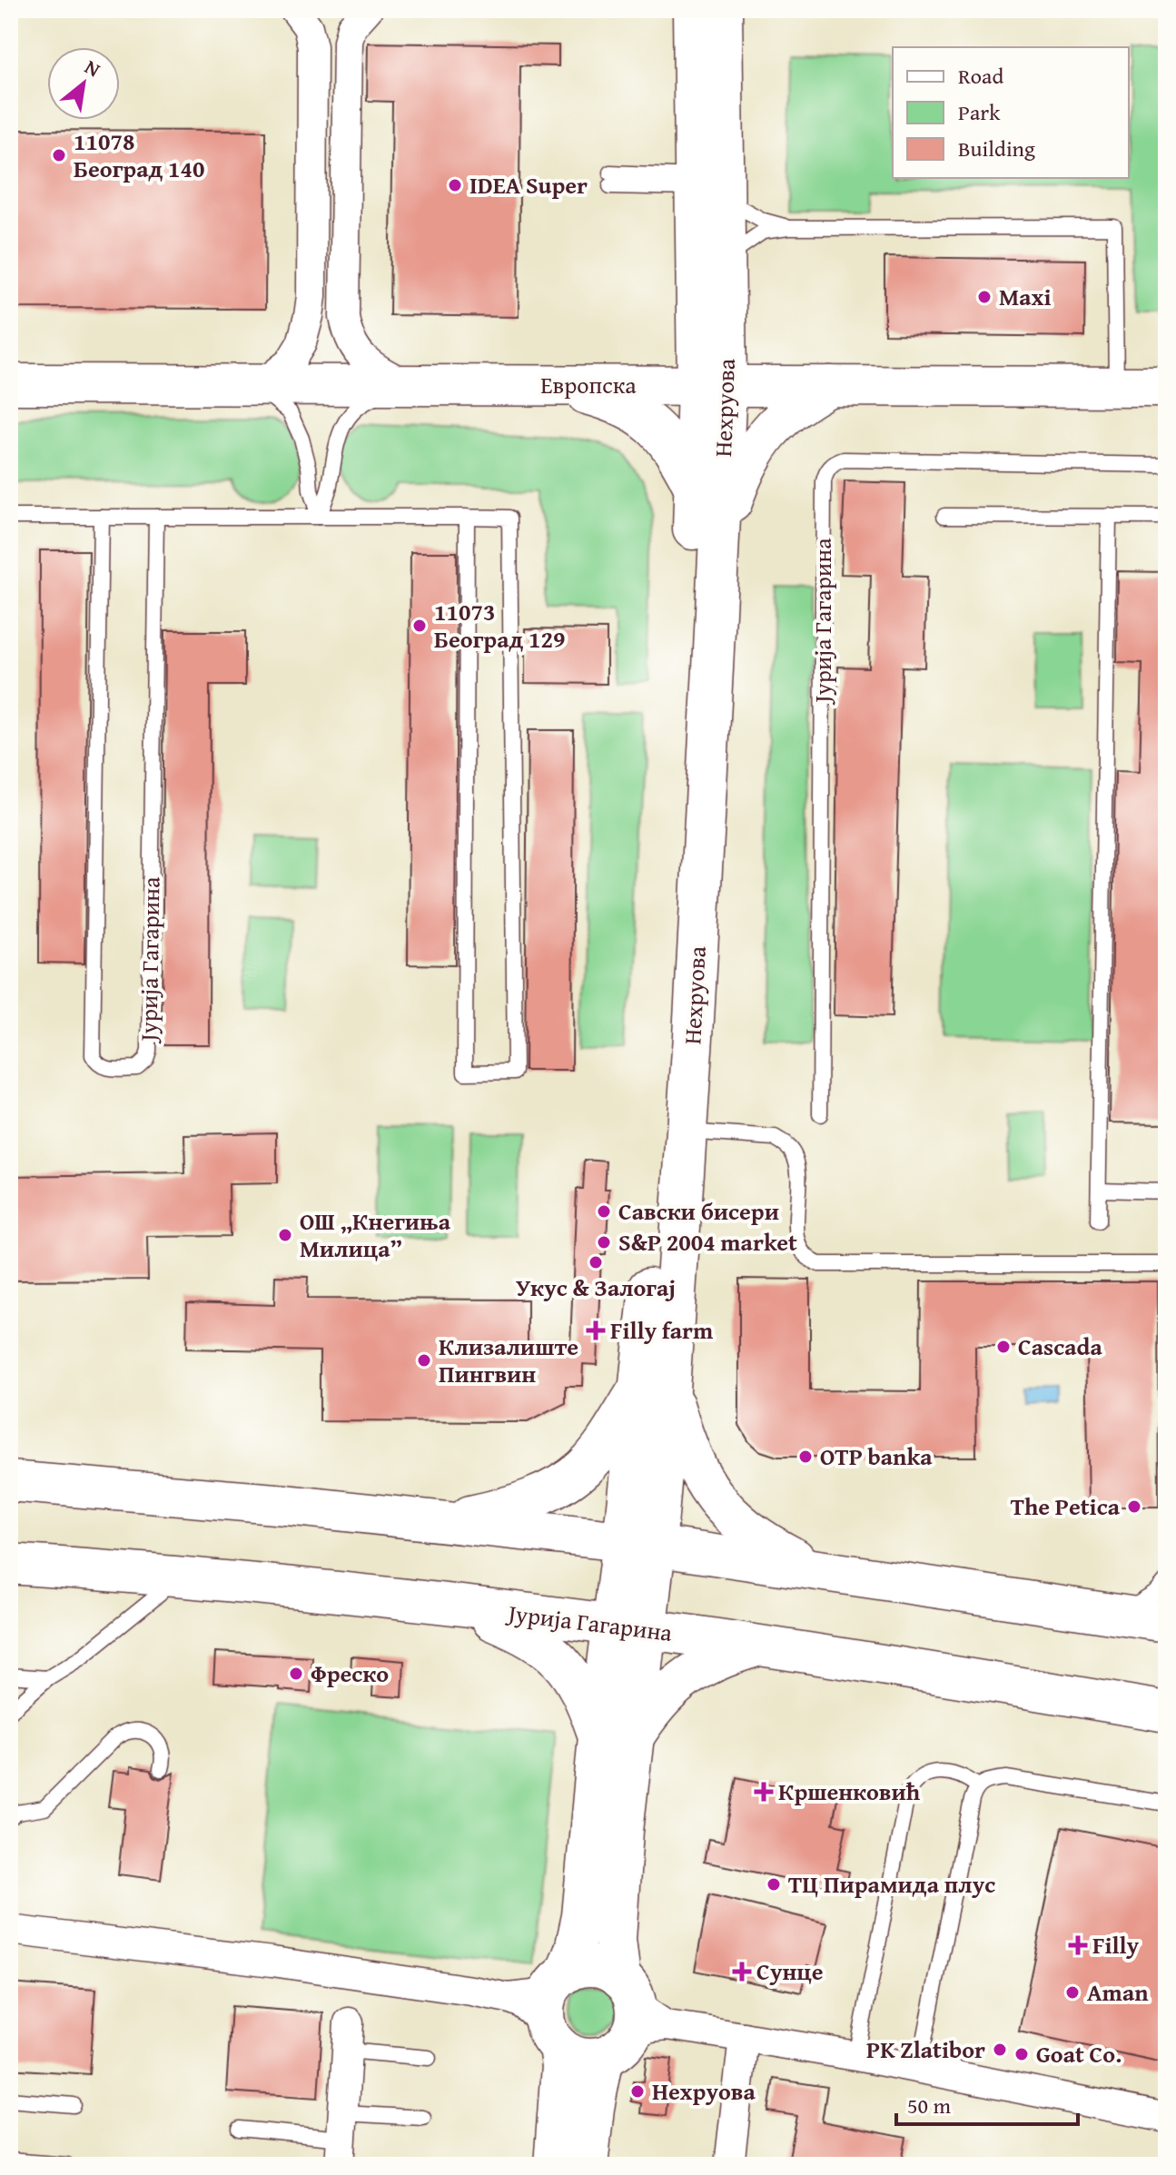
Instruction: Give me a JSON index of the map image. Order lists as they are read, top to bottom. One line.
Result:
{"streets":{"street":["Европска","Нехруова","Јурија Гагарина"]},"crossings":[["Европска","Нехруова"],["Нехруова","Јурија Гагарина"]],"places":{"other":["11078 Београд 140","IDEA Super","Maxi","11073 Београд 129","Савски бисери","ОШ „Кнегиња Милица”","S&P 2004 market","Укус & Залогај","Cascada","Клизалиште Пингвин","OTP banka","The Petica","Фреско","ТЦ Пирамида плус","Aman","PK Zlatibor","Goat Co.","Нехруова"],"health":["Filly farm","Кршенковић","Filly","Сунце"]},"legend":["Road","Park","Building"],"scale_bar":"50 m","north":"top right"}
